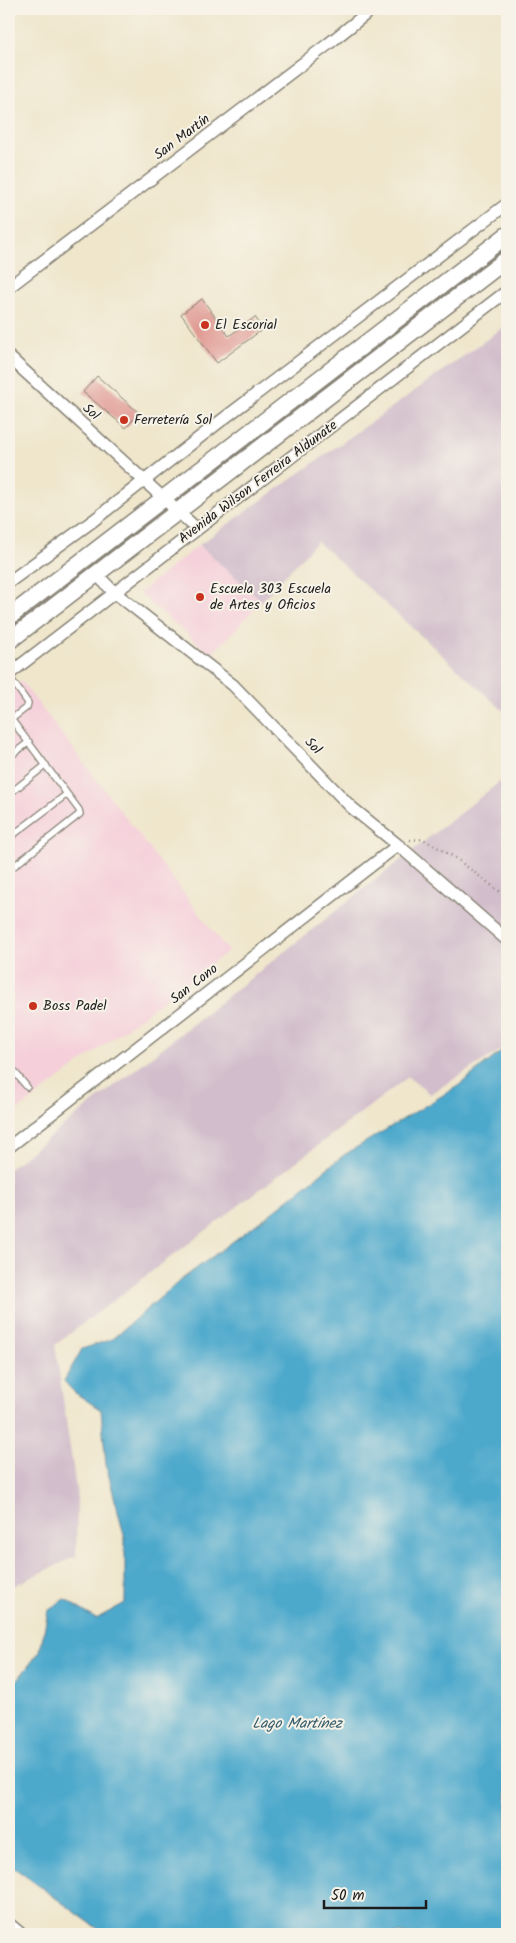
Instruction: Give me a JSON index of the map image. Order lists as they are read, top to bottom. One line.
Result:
{"streets":{"main road":["Avenida Wilson Ferreira Aldunate"],"street":["San Martín","Sol","San Cono"]},"crossings":[["Sol","Avenida Wilson Ferreira Aldunate"],["Sol","San Cono"]],"water":["Lago Martínez"],"places":["El Escorial","Ferretería Sol","Escuela 303 Escuela de Artes y Oficios","Boss Padel"],"scale_bar":"50 m"}
